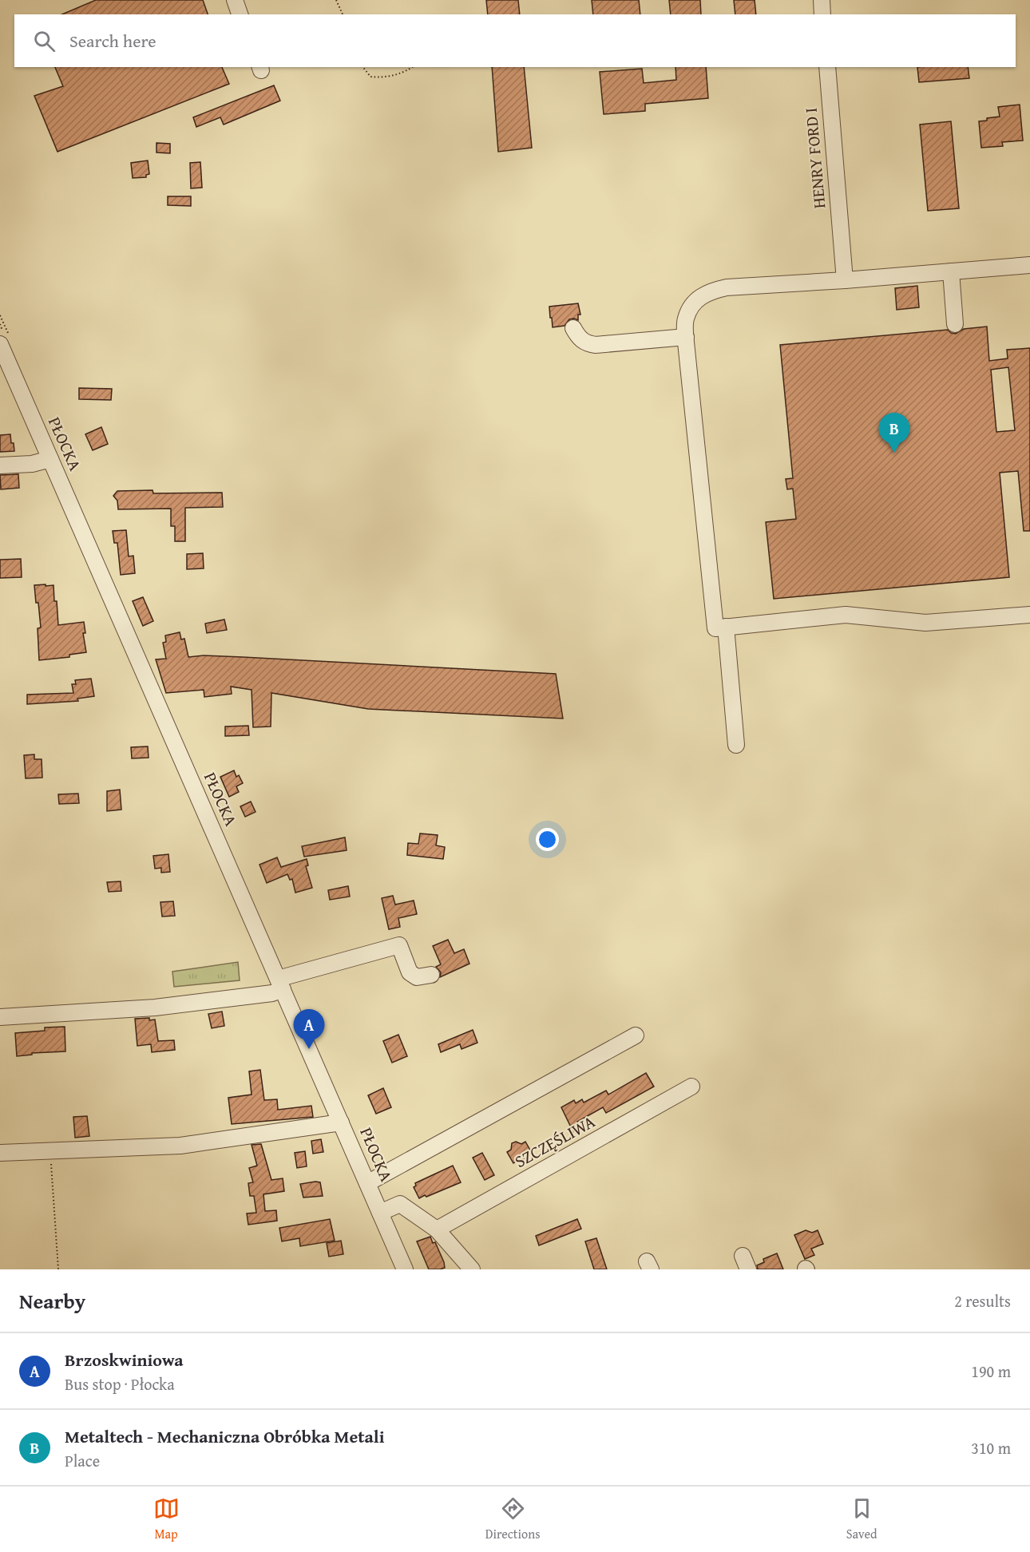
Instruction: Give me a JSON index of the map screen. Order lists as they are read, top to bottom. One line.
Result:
{"streets":{"street":["HENRY FORD I","PŁOCKA","SZCZĘŚLIWA"]},"page":{"search":"Search here","pins":["B","A"],"heading":["Nearby","2 results"],"list":[{"mark":"A","name":"Brzoskwiniowa","note":"Bus stop · Płocka","value":"190 m"},{"mark":"B","name":"Metaltech - Mechaniczna Obróbka Metali","note":"Place","value":"310 m"}],"nav":["Map","Directions","Saved"]}}
